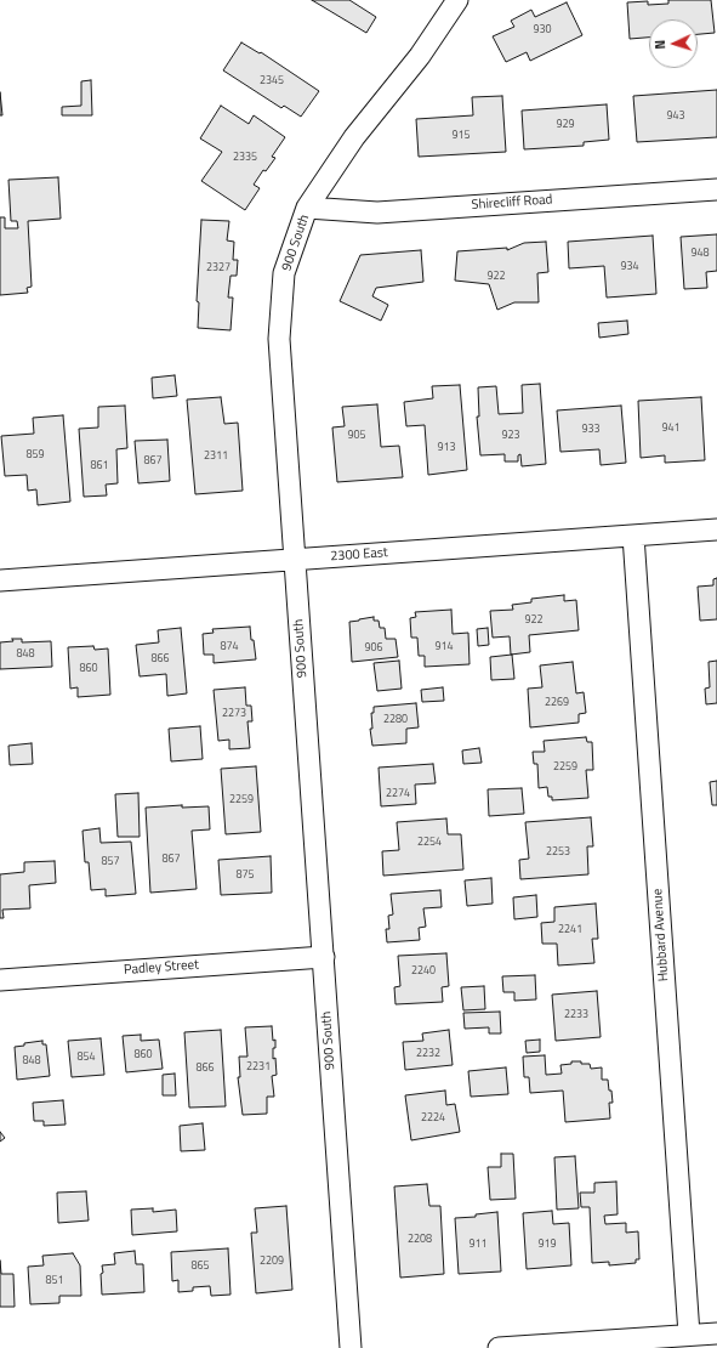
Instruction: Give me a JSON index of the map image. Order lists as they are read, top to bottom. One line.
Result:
{"streets":{"street":["Shirecliff Road","900 South","2300 East","Hubbard Avenue","Padley Street"]},"crossings":[["Shirecliff Road","900 South"],["900 South","2300 East"],["900 South","Padley Street"],["2300 East","Hubbard Avenue"]],"house_numbers":["930","2345","943","929","915","2335","948","934","2327","922","941","933","905","923","913","859","2311","867","861","922","874","914","906","848","866","860","2269","2273","2280","2259","2274","2259","2254","2253","867","857","875","2241","2240","2233","2232","860","854","848","2231","866","2224","2208","911","919","2209","865","851"],"north":"left"}
